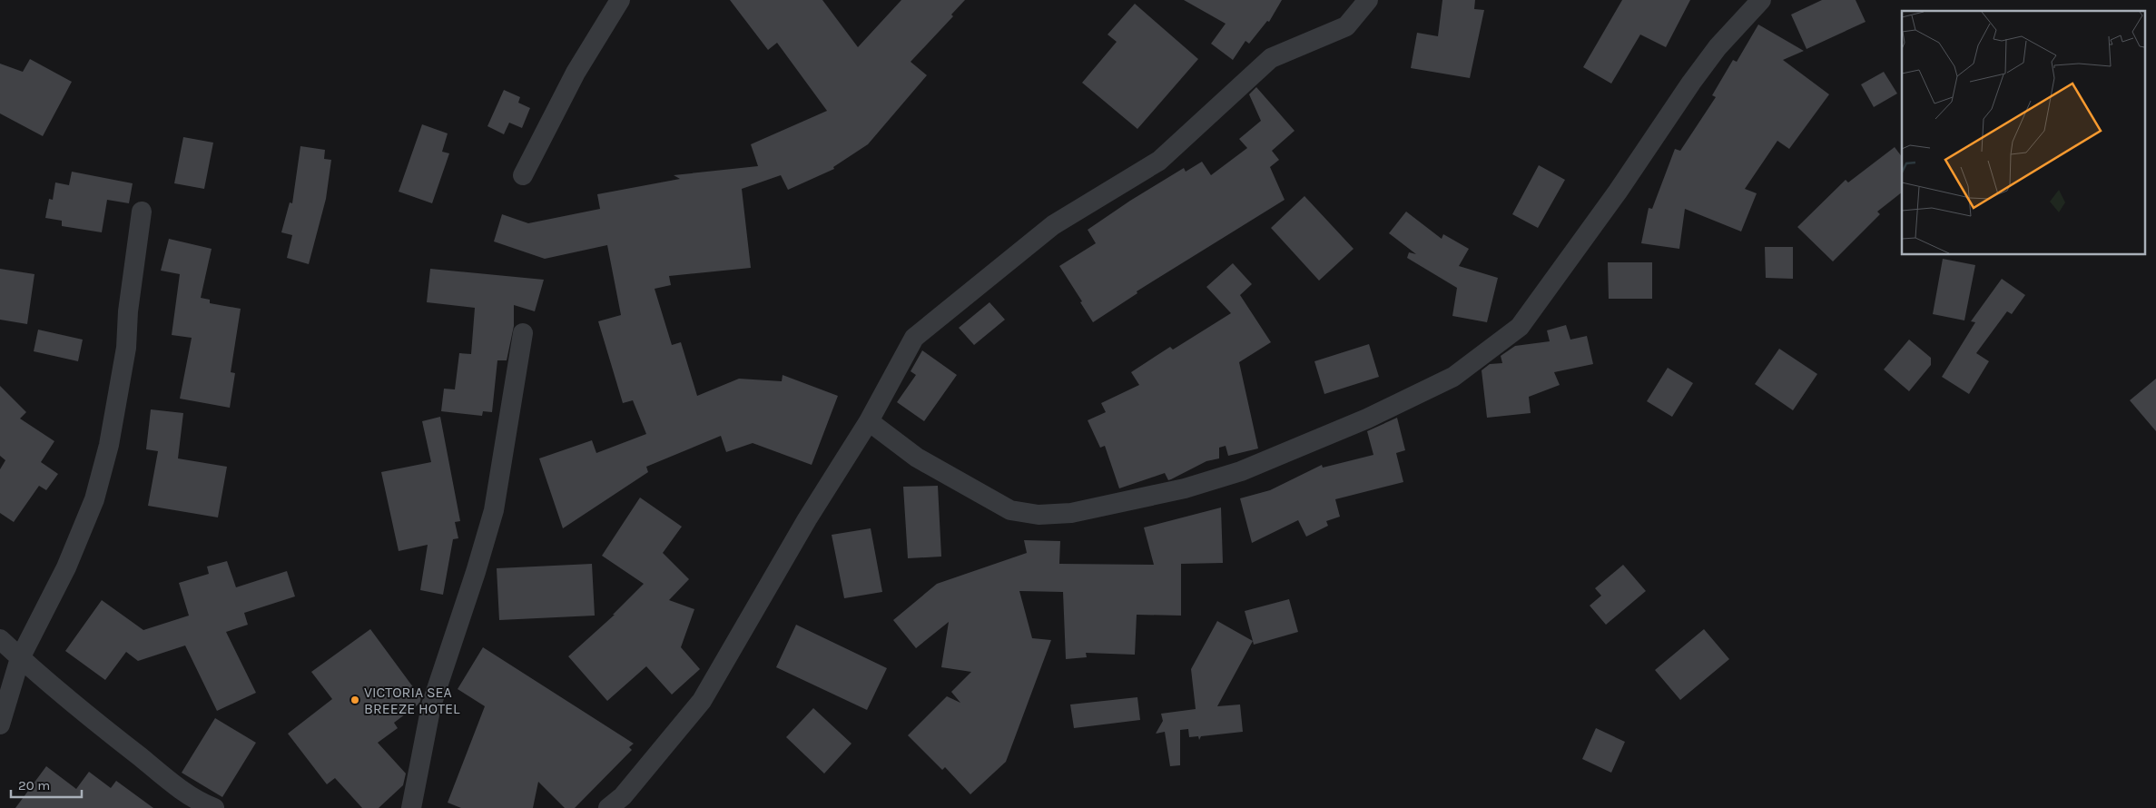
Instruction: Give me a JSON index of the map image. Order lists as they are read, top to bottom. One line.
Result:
{"places":["VICTORIA SEA BREEZE HOTEL"],"scale_bar":"20 m"}
